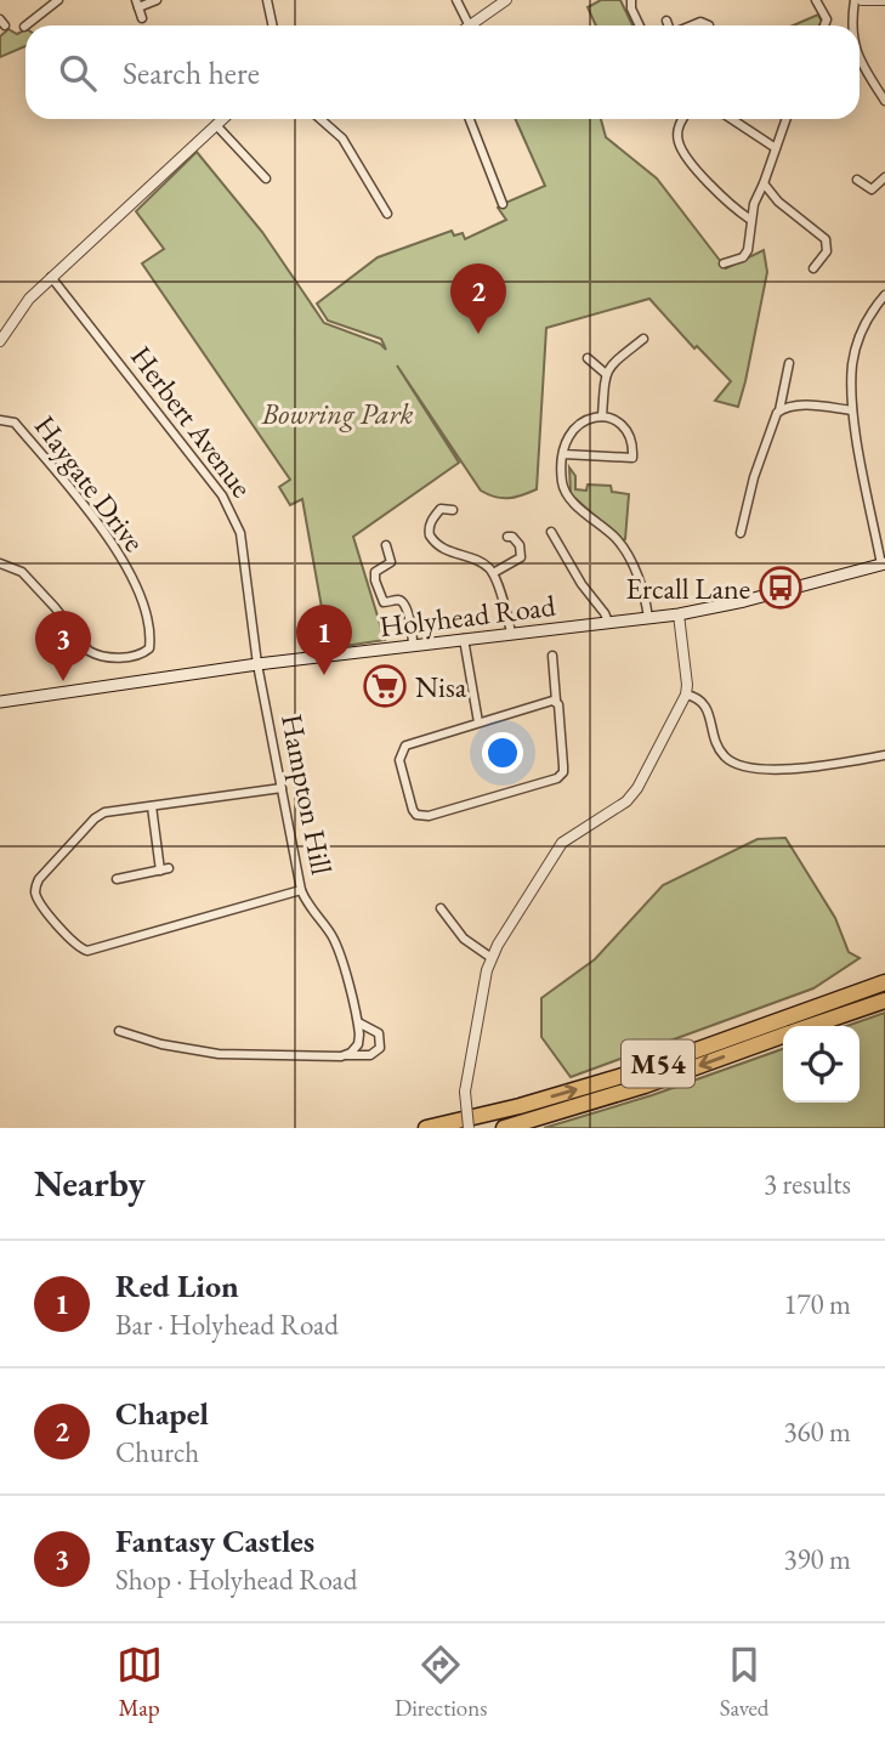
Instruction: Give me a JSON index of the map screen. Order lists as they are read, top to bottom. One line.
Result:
{"streets":{"highway":["M54"],"main road":["Holyhead Road"],"street":["Herbert Avenue","Haygate Drive","Hampton Hill"]},"crossings":[["Herbert Avenue","Holyhead Road"],["Herbert Avenue","Hampton Hill"],["Holyhead Road","Hampton Hill"]],"parks":["Bowring Park"],"places":{"bus stop":["Ercall Lane"],"supermarket":["Nisa"]},"page":{"search":"Search here","pins":["2","1","3"],"heading":["Nearby","3 results"],"list":[{"mark":"1","name":"Red Lion","note":"Bar · Holyhead Road","value":"170 m"},{"mark":"2","name":"Chapel","note":"Church","value":"360 m"},{"mark":"3","name":"Fantasy Castles","note":"Shop · Holyhead Road","value":"390 m"}],"nav":["Map","Directions","Saved"]}}
